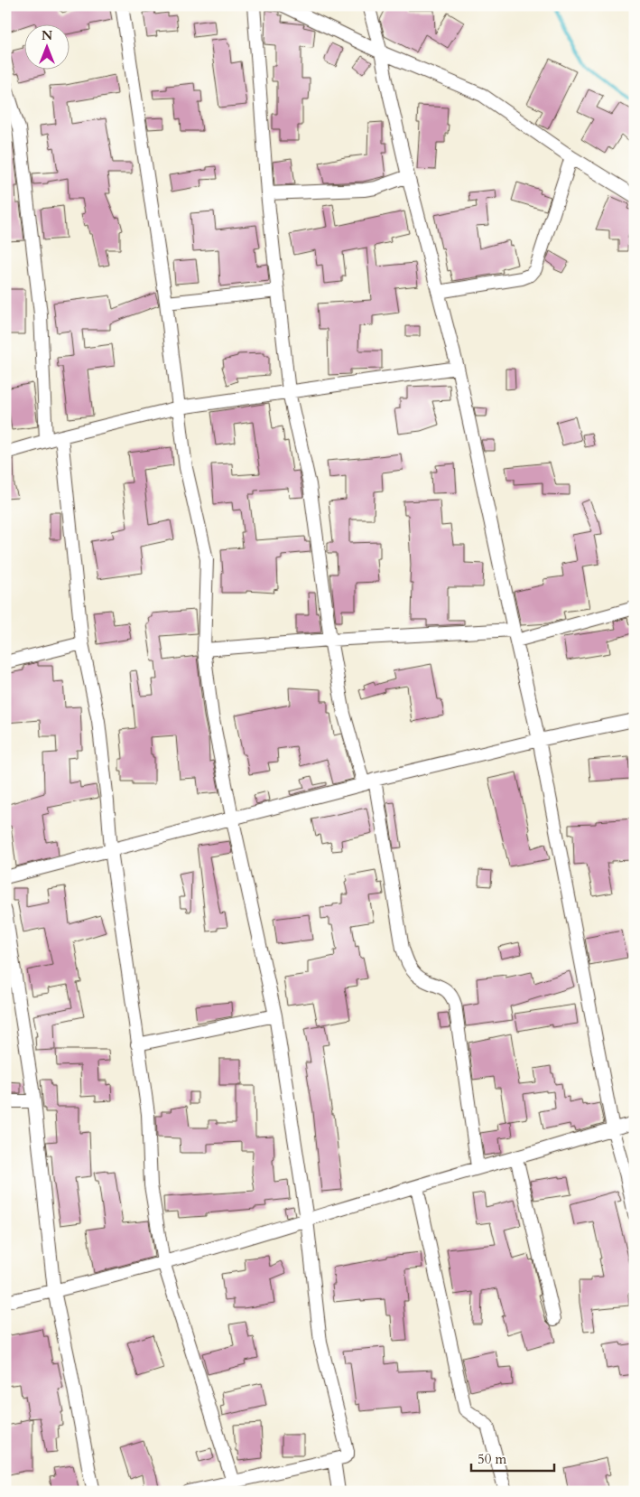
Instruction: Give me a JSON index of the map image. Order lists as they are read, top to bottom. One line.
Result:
{"scale_bar":"50 m","north":"top"}
